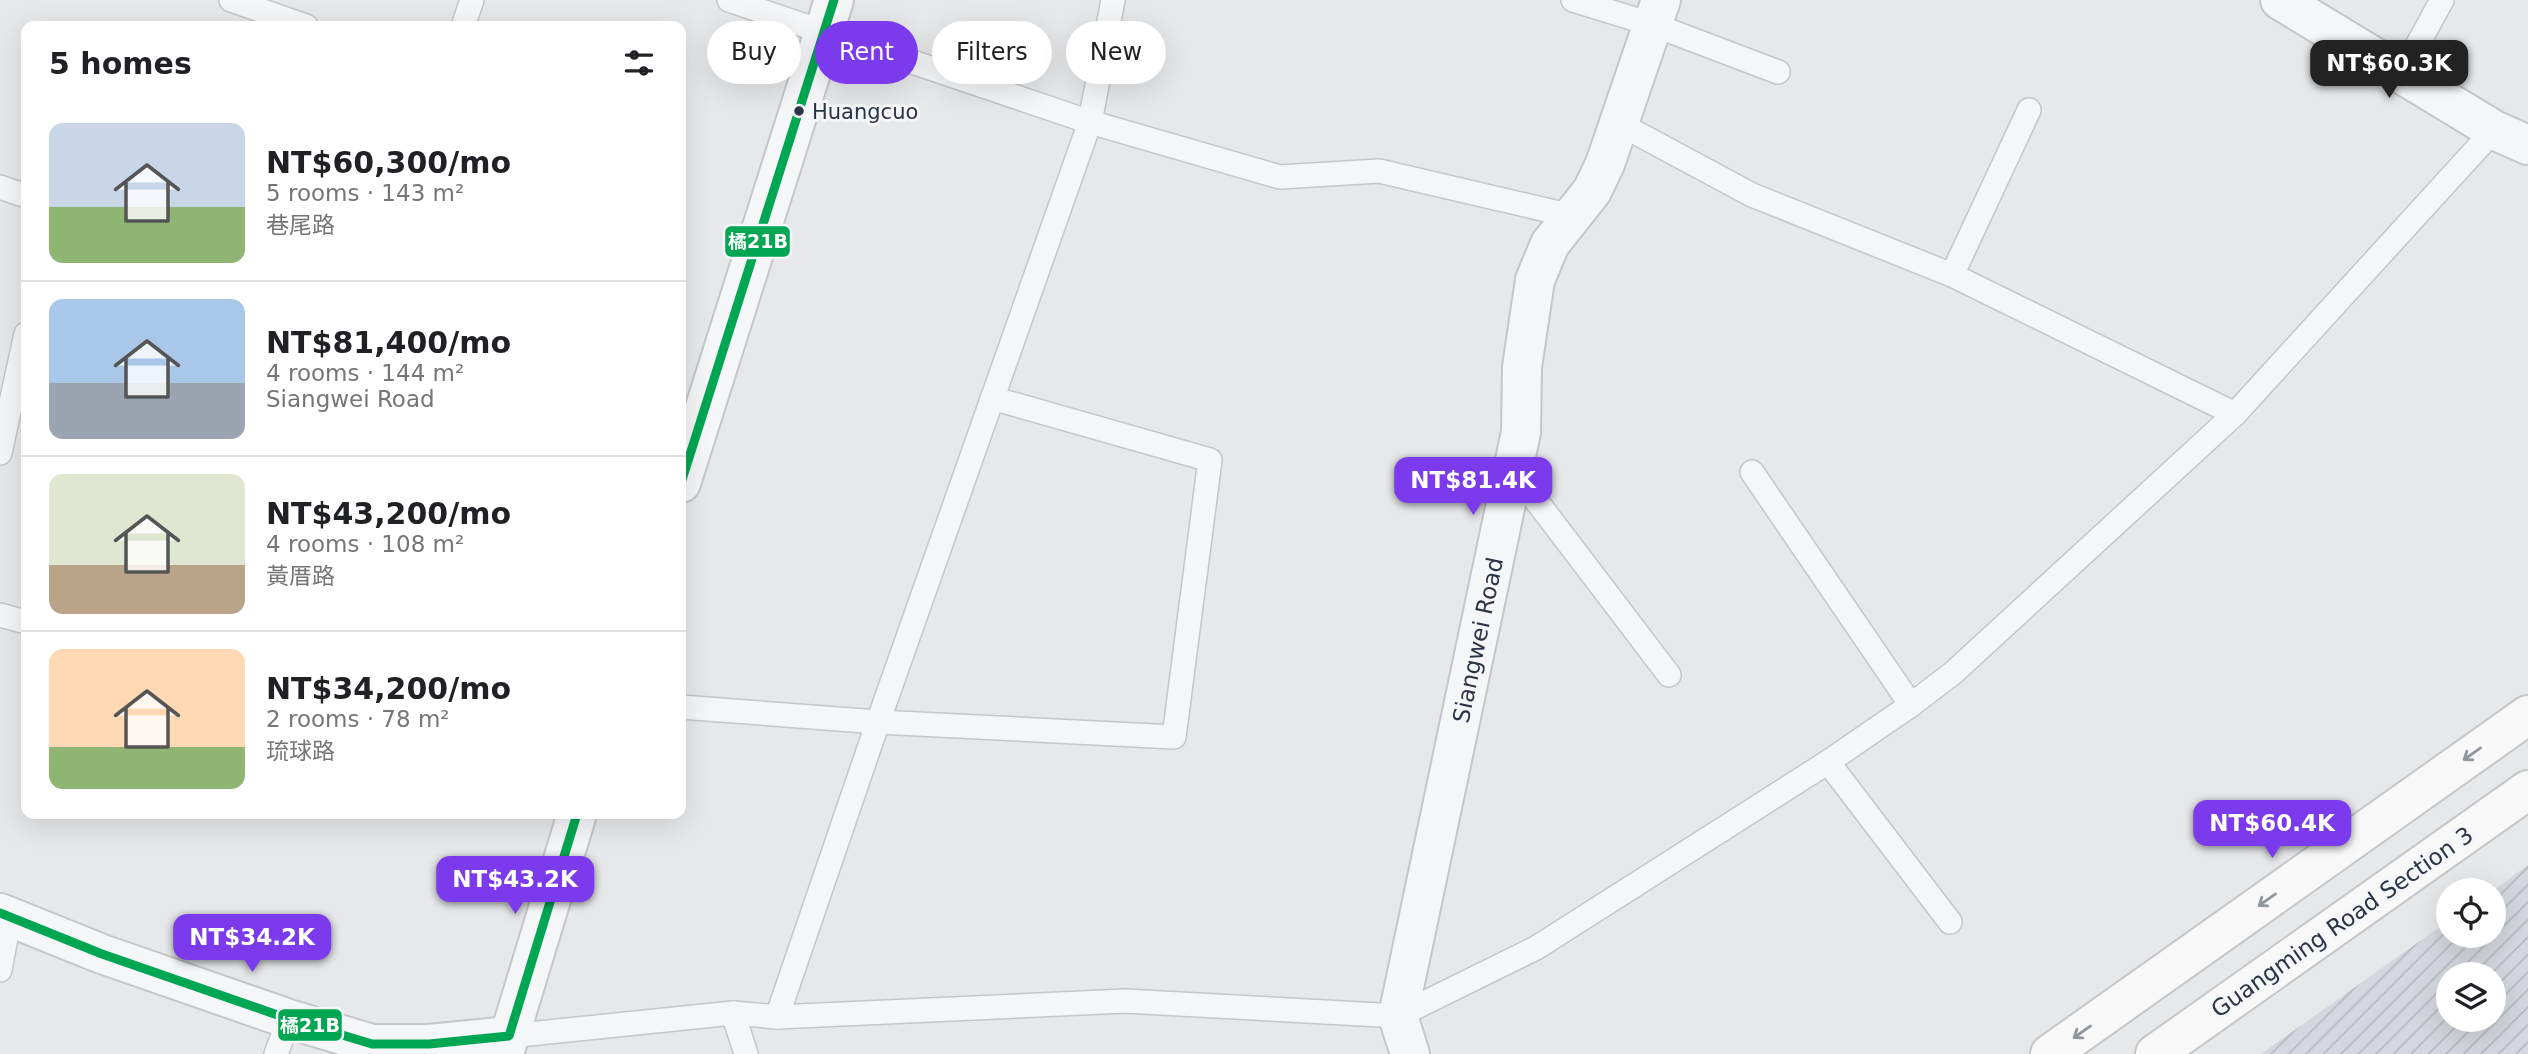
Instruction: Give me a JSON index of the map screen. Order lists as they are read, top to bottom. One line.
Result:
{"streets":{"street":["Siangwei Road","Guangming Road Section 3"]},"places":["Huangcuo"],"lines":["transit line 橘21B"],"page":{"chip":["Buy","Rent","Filters","New"],"heading":"5 homes","price":["NT$60.3K","NT$81.4K","NT$60.4K","NT$43.2K","NT$34.2K"],"list":[{"name":"NT$60,300/mo","note":"5 rooms · 143 m² · 巷尾路"},{"name":"NT$81,400/mo","note":"4 rooms · 144 m² · Siangwei Road"},{"name":"NT$43,200/mo","note":"4 rooms · 108 m² · 黃厝路"},{"name":"NT$34,200/mo","note":"2 rooms · 78 m² · 琉球路"}]}}
